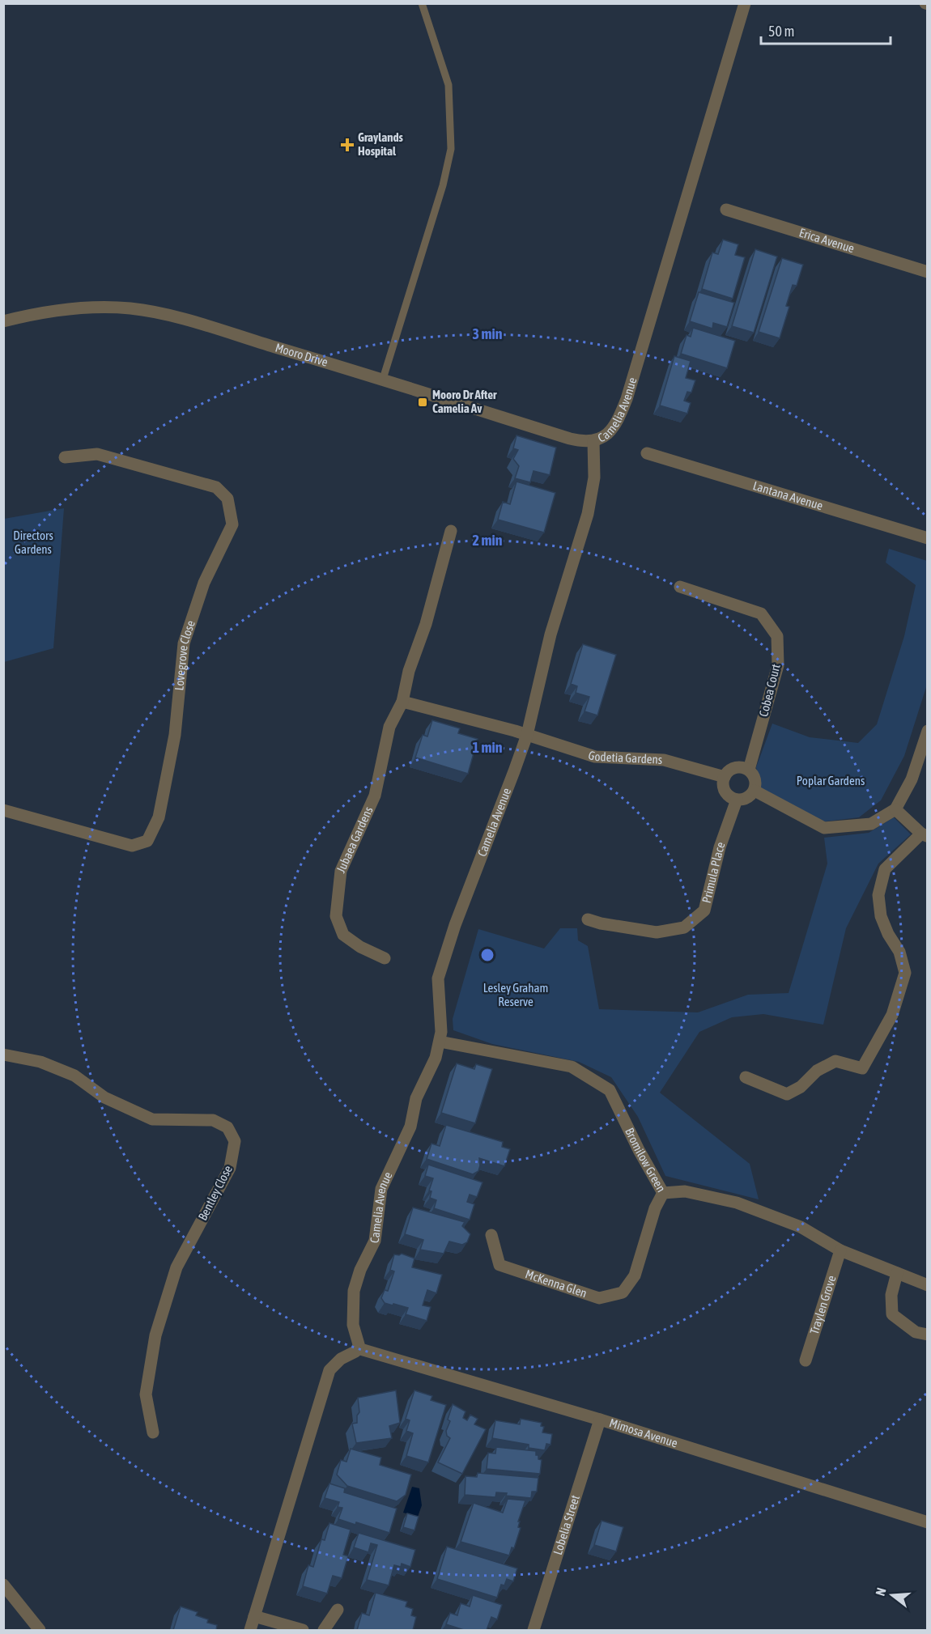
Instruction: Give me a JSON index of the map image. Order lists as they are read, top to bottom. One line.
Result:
{"streets":{"street":["Erica Avenue","Mooro Drive","Camelia Avenue","Lantana Avenue","Lovegrove Close","Cobea Court","Godetia Gardens","Jubaea Gardens","Primula Place","Bromilow Green","Bentley Close","McKenna Glen","Traylen Grove","Mimosa Avenue","Lobelia Street"]},"crossings":[["Mooro Drive","Camelia Avenue"],["Camelia Avenue","Godetia Gardens"],["Camelia Avenue","Bromilow Green"],["Camelia Avenue","Mimosa Avenue"],["Cobea Court","Godetia Gardens"],["Cobea Court","Primula Place"],["Godetia Gardens","Primula Place"],["Bromilow Green","McKenna Glen"],["Bromilow Green","Traylen Grove"],["Mimosa Avenue","Lobelia Street"]],"parks":["Directors Gardens","Poplar Gardens","Lesley Graham Reserve"],"places":{"health":["Graylands Hospital"],"transit":["Mooro Dr After Camelia Av"]},"scale_bar":"50 m","north":"left","rings":["3 min","2 min","1 min"]}
